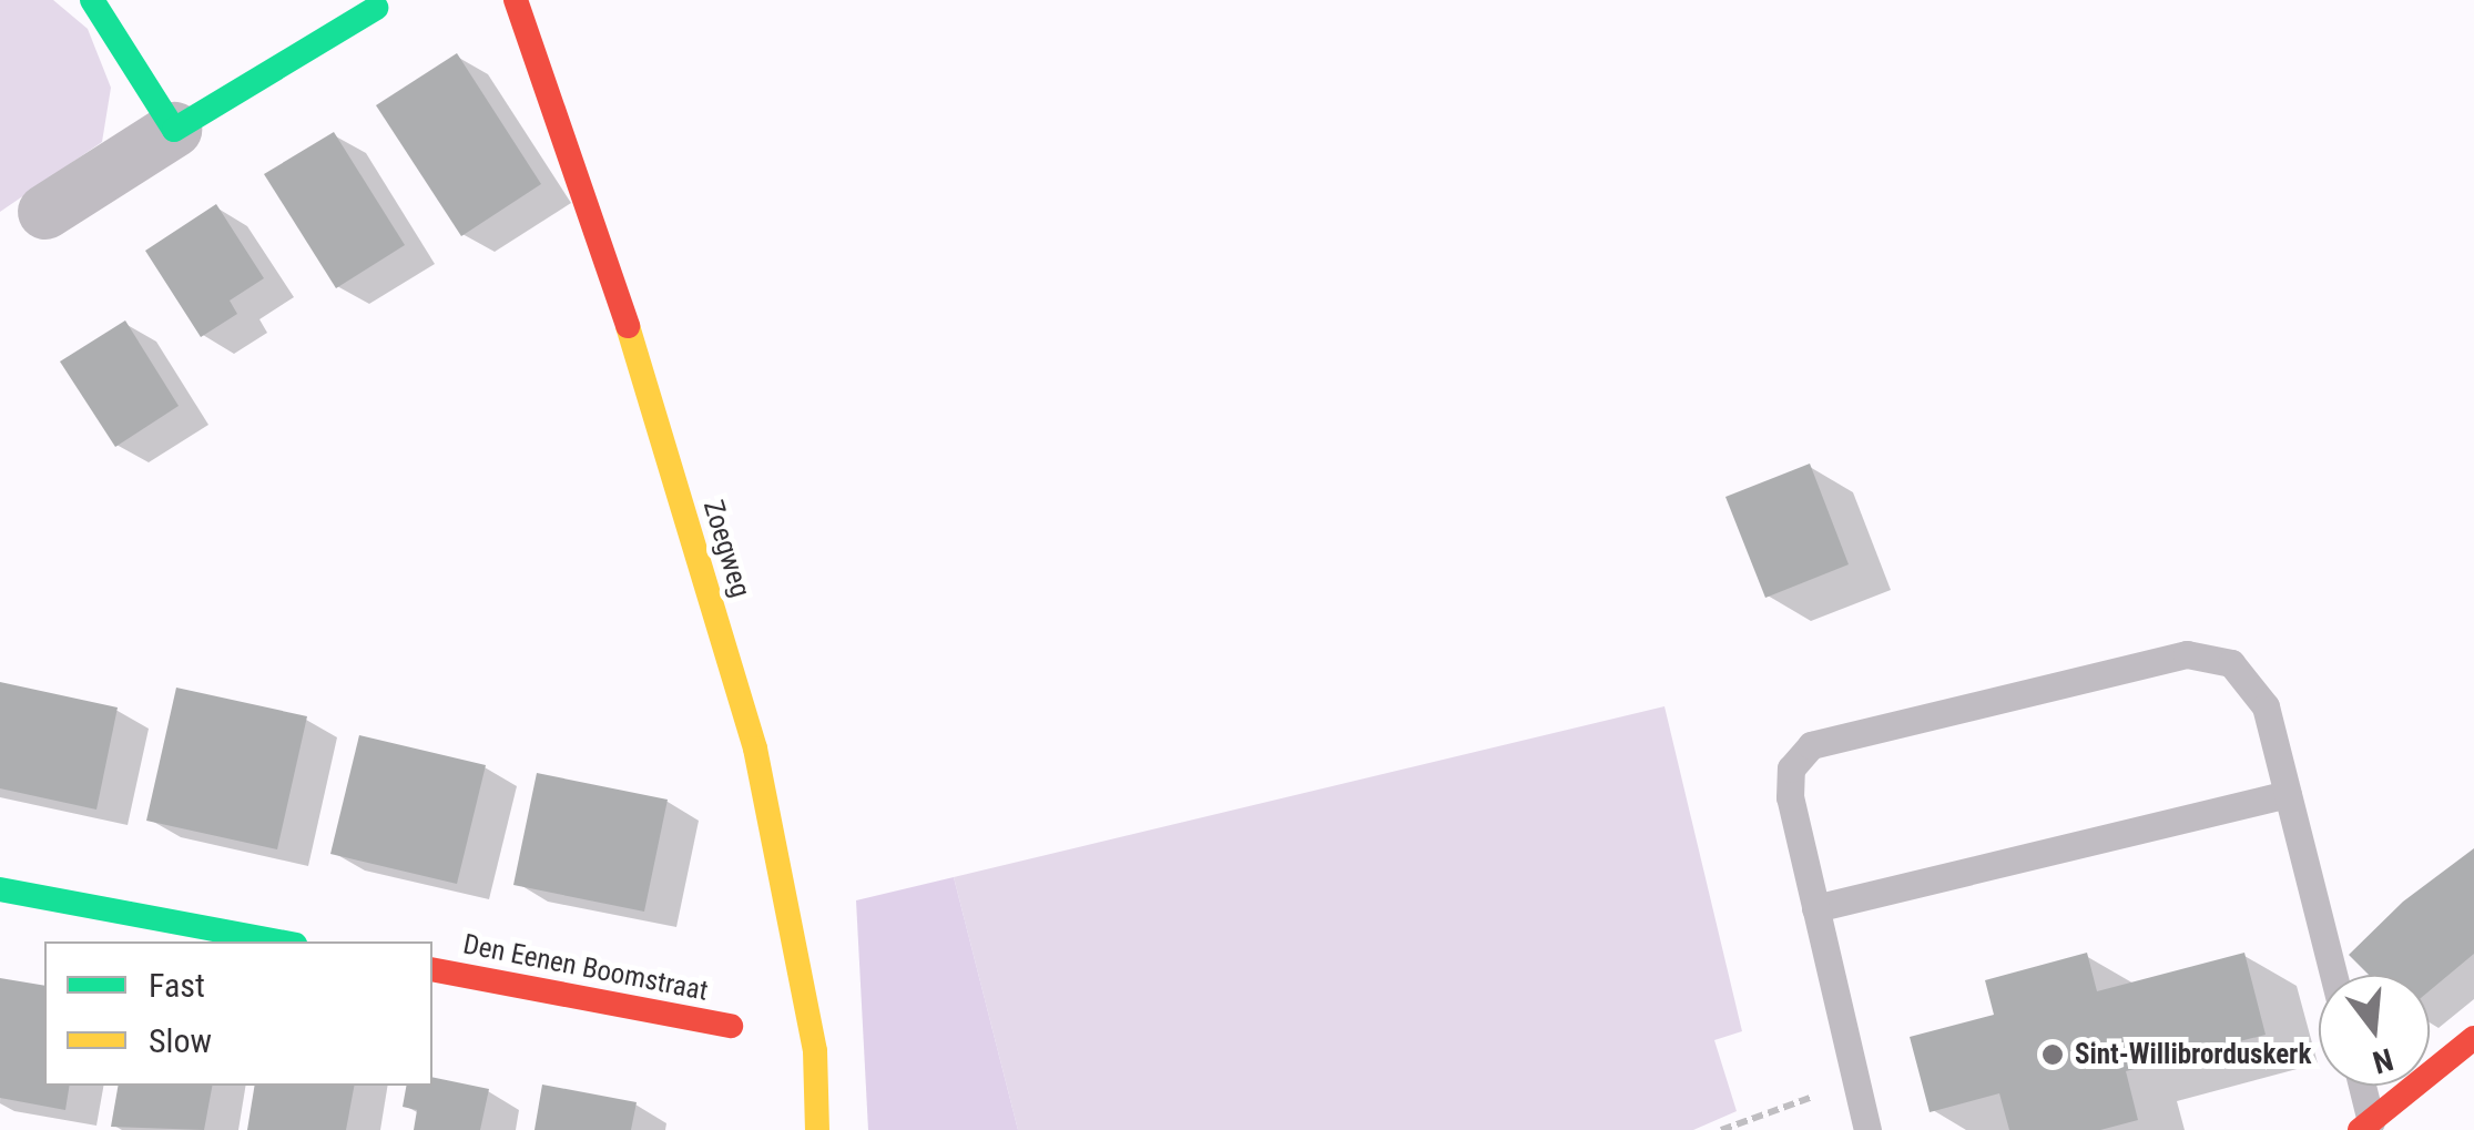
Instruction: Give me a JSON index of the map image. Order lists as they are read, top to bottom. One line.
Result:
{"streets":{"street":["Zoegweg","Den Eenen Boomstraat"]},"places":["Sint-Willibrorduskerk"],"legend":["Fast","Slow"],"north":"bottom"}
